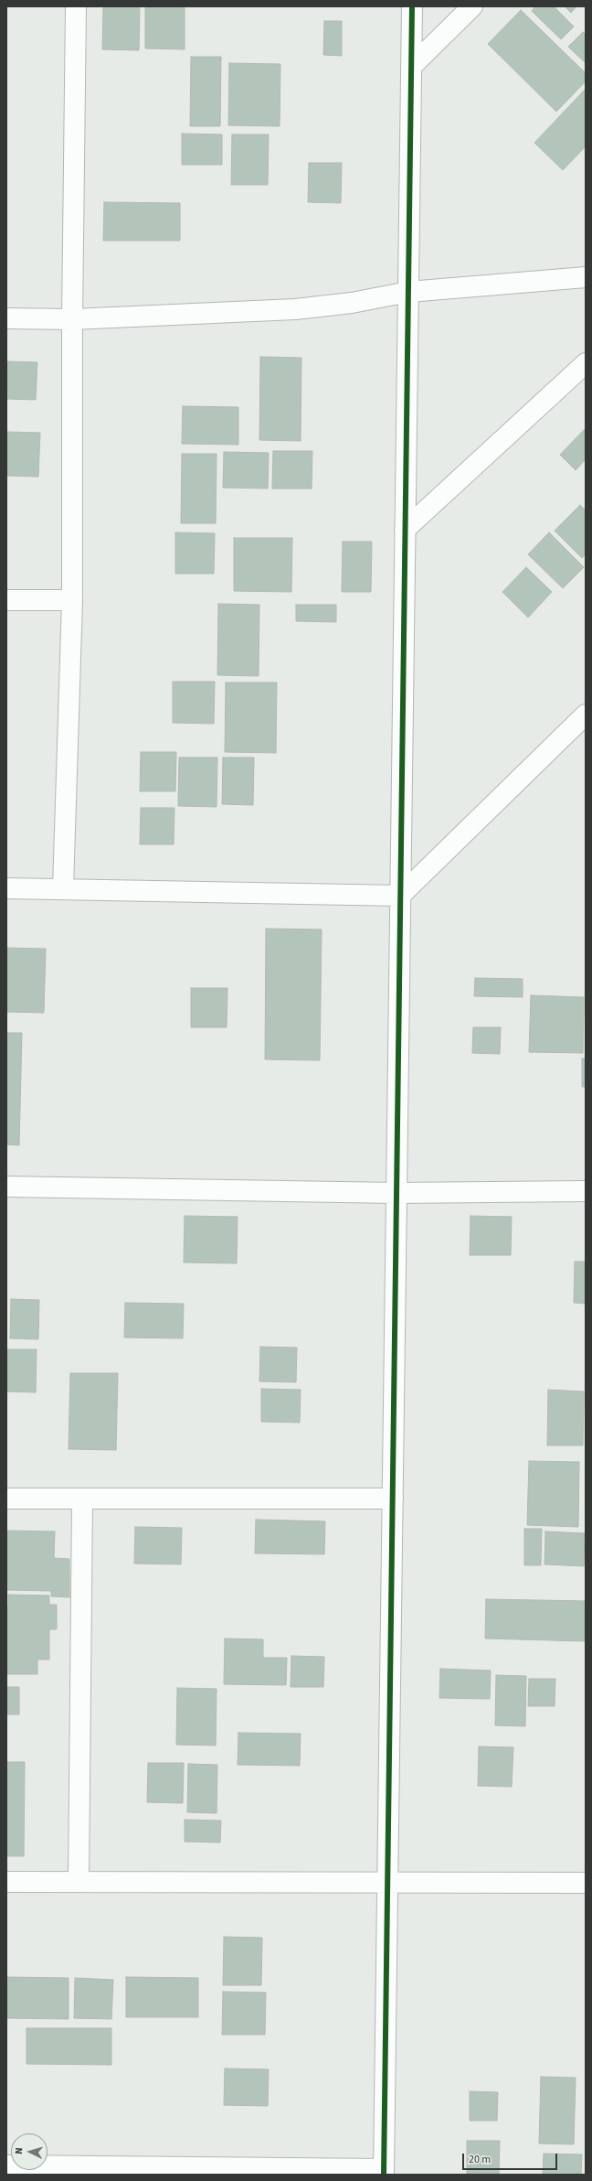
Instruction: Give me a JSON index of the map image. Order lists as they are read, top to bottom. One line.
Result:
{"scale_bar":"20 m","north":"left"}
